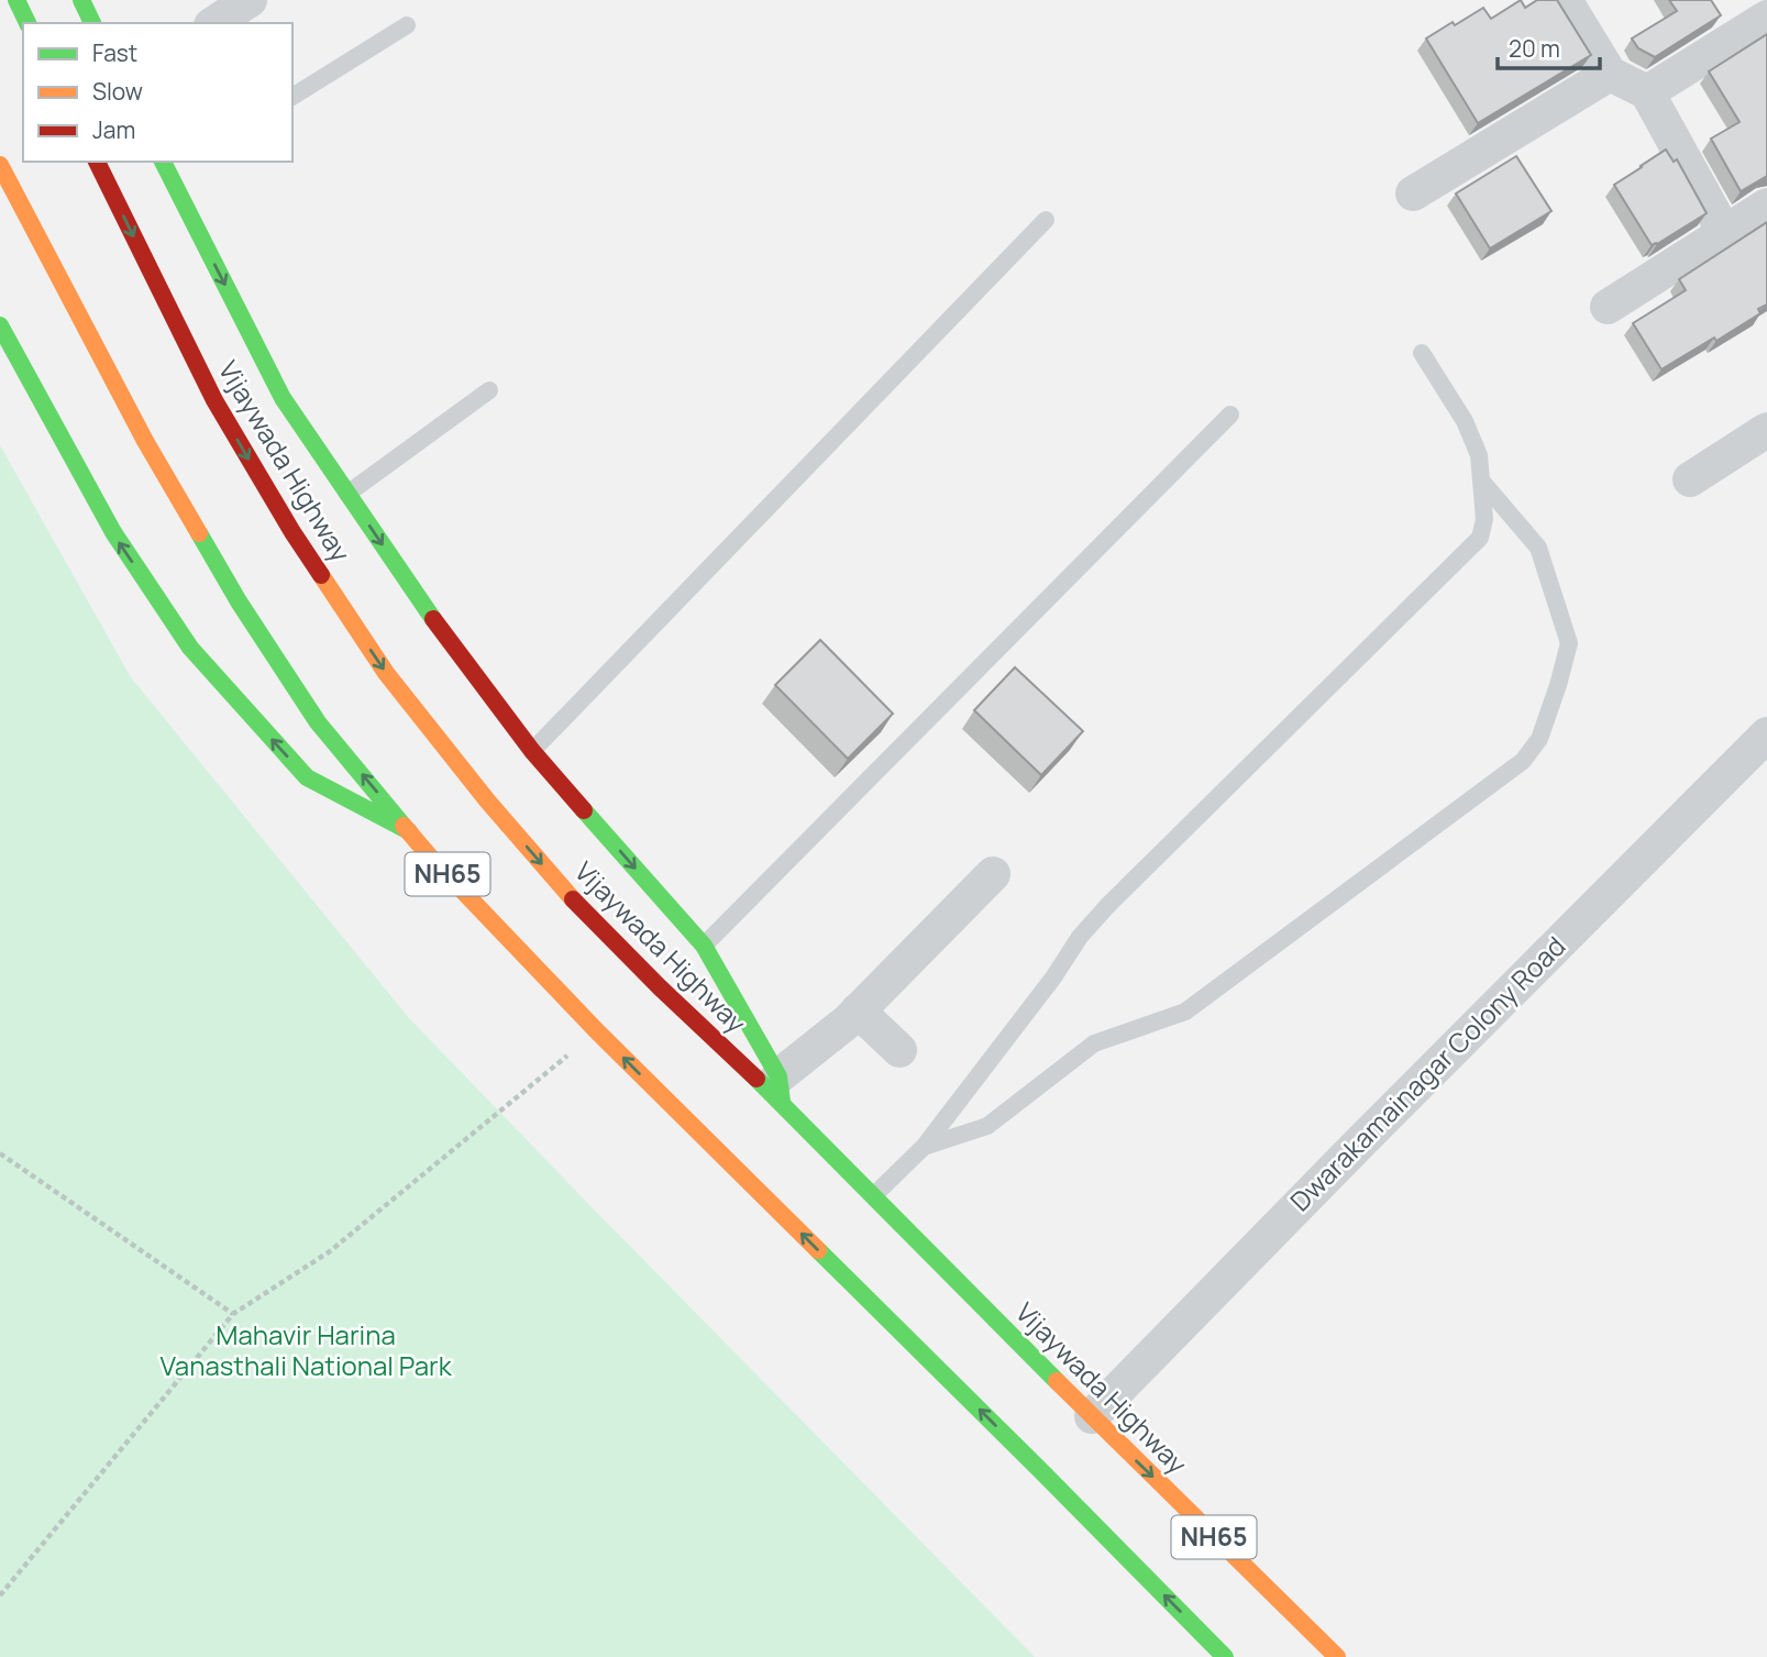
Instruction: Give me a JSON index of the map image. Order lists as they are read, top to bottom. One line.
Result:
{"streets":{"main road":["Vijaywada Highway","NH65"],"street":["Dwarakamainagar Colony Road"]},"crossings":[["Vijaywada Highway","Dwarakamainagar Colony Road"]],"parks":["Mahavir Harina Vanasthali National Park"],"legend":["Fast","Slow","Jam"],"scale_bar":"20 m"}
